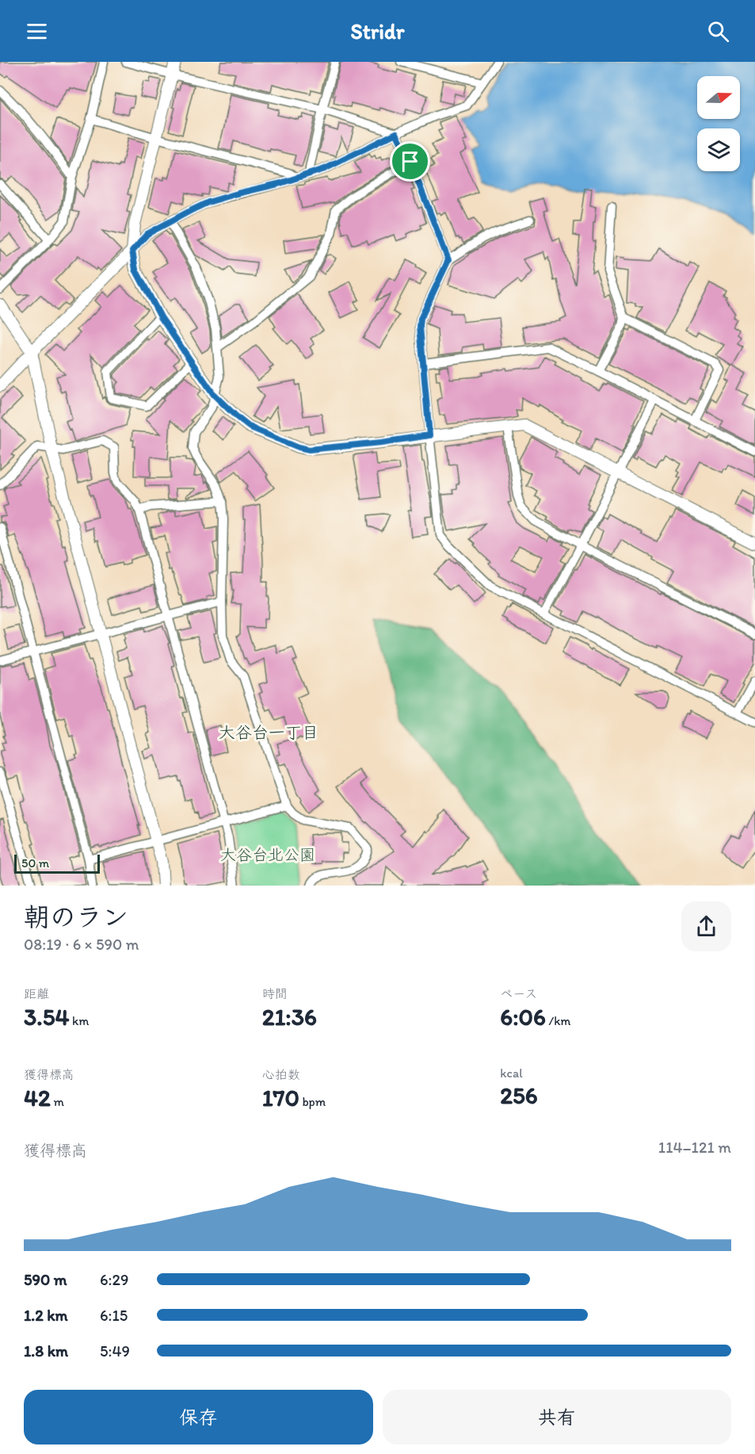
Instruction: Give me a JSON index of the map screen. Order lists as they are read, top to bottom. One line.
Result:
{"districts":["大谷台一丁目"],"parks":["大谷台北公園"],"scale_bar":"50 m","north":"right","page":{"header":"Stridr","scale":"50 m","heading":["朝のラン","08:19 · 6 × 590 m"],"stats":[["距離","3.54 km"],["時間","21:36"],["ペース","6:06 /km"],["獲得標高","42 m"],["心拍数","170 bpm"],["kcal","256"]],"chart":["獲得標高","114–121 m"],"list":[{"name":"590 m","note":"6:29"},{"name":"1.2 km","note":"6:15"},{"name":"1.8 km","note":"5:49"}],"buttons":["保存","共有"]}}
